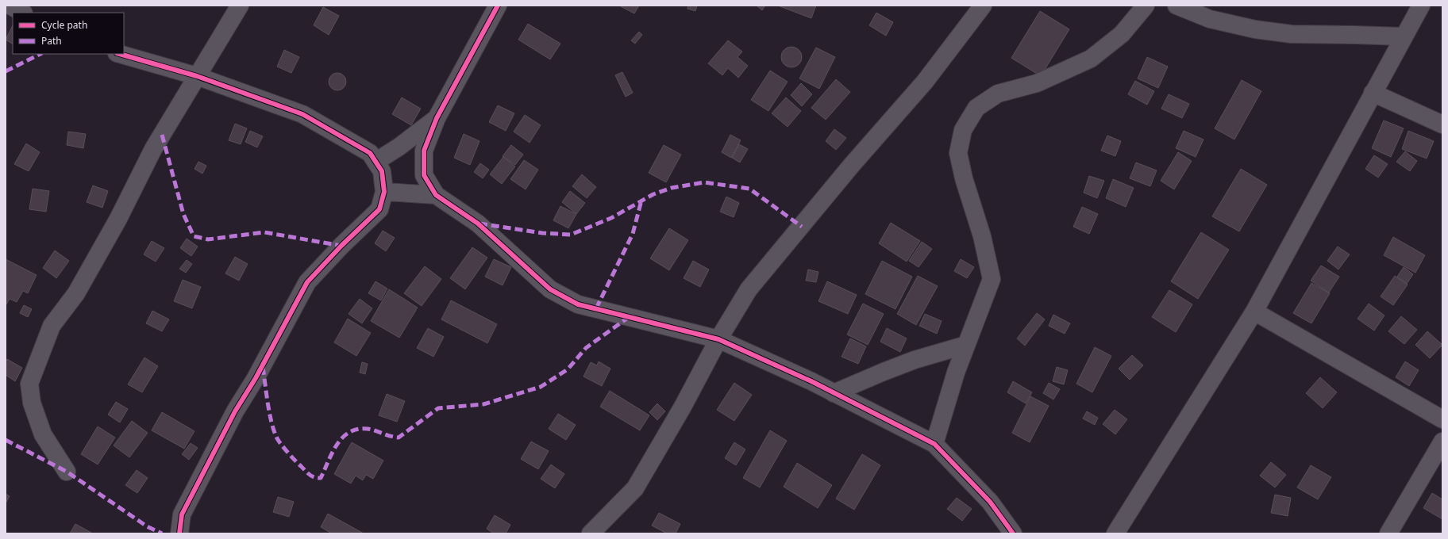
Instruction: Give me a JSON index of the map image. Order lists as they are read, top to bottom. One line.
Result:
{"legend":["Cycle path","Path"]}
